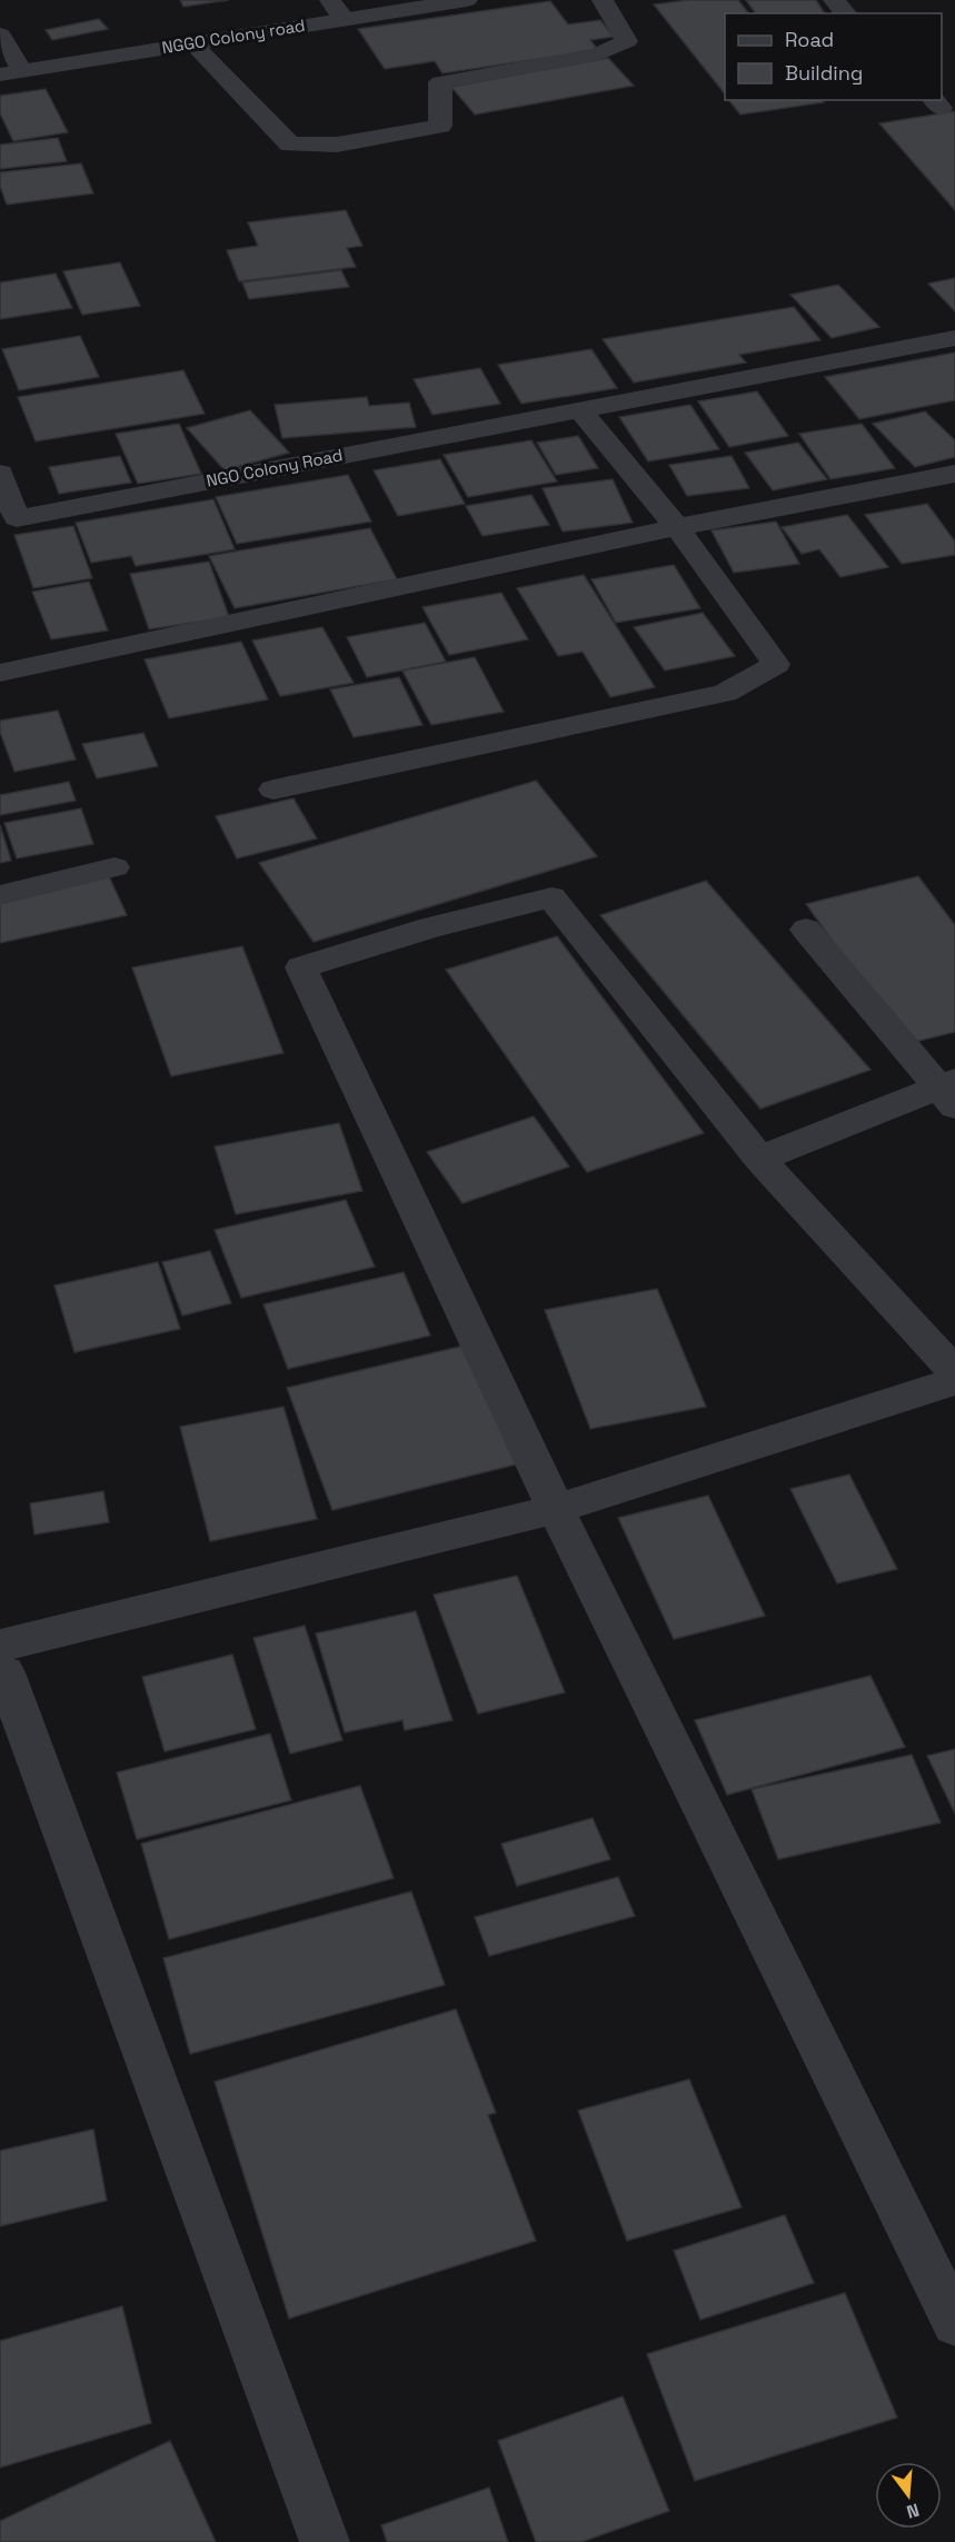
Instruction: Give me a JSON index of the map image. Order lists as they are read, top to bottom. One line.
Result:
{"streets":{"street":["NGGO Colony road","NGO Colony Road"]},"legend":["Road","Building"],"north":"bottom"}
